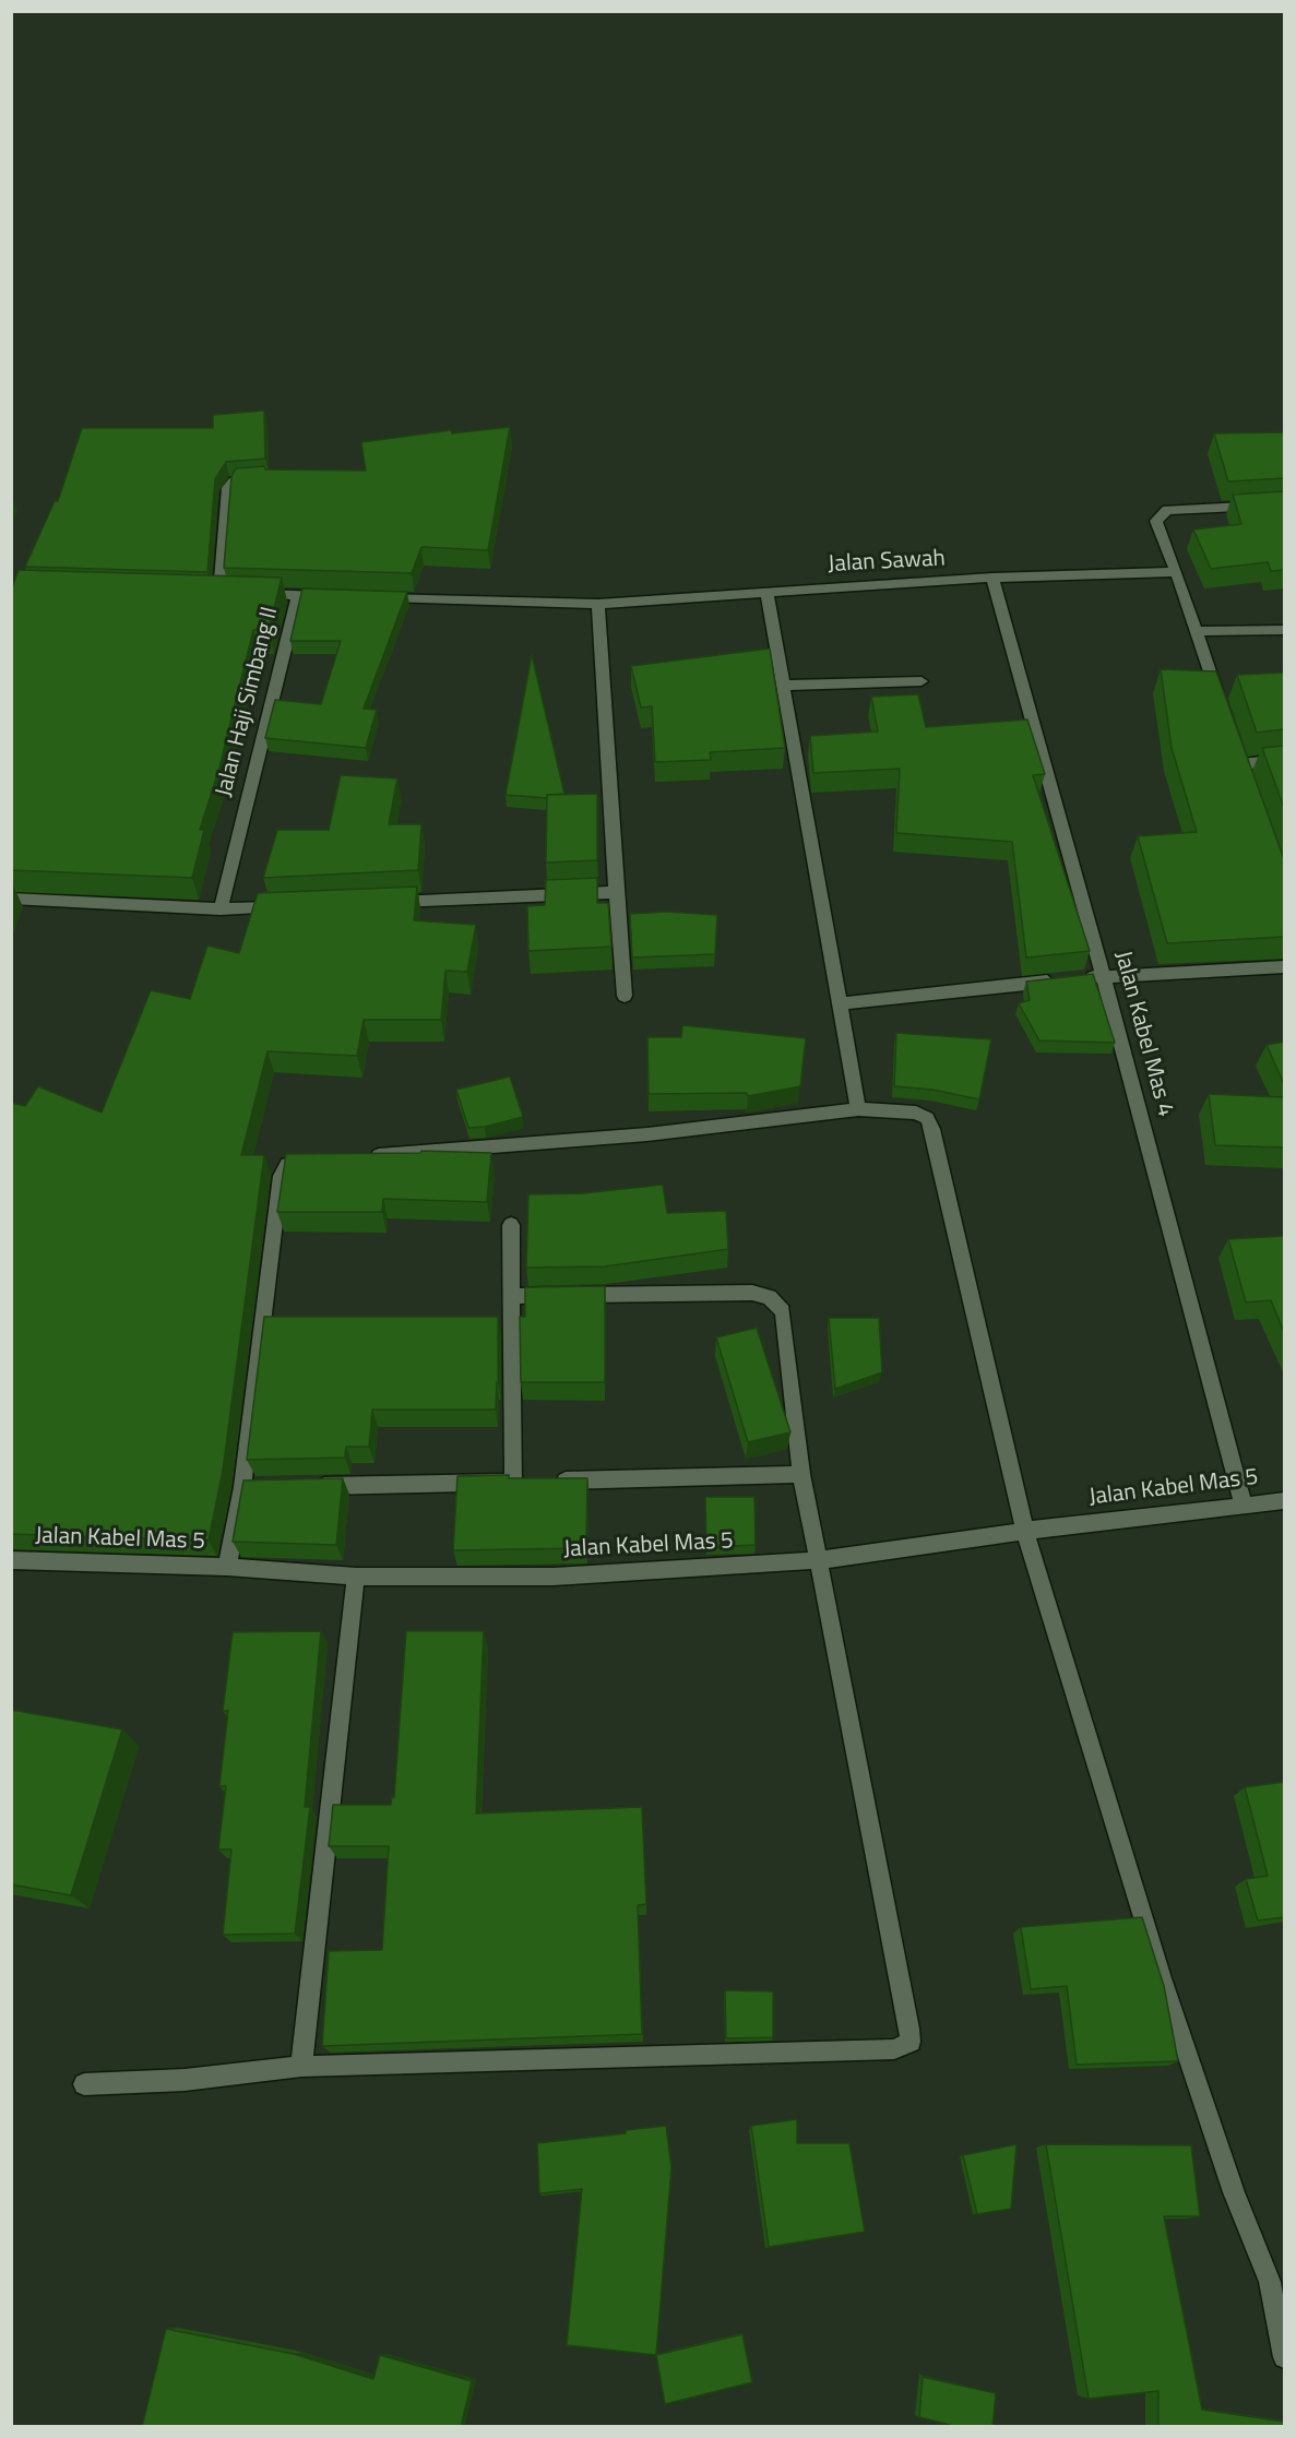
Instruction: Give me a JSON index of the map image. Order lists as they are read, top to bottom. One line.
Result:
{"streets":{"street":["Jalan Sawah","Jalan Haji Simbang II","Jalan Kabel Mas 4","Jalan Kabel Mas 5"]},"crossings":[["Jalan Sawah","Jalan Kabel Mas 4"],["Jalan Kabel Mas 4","Jalan Kabel Mas 5"]]}
